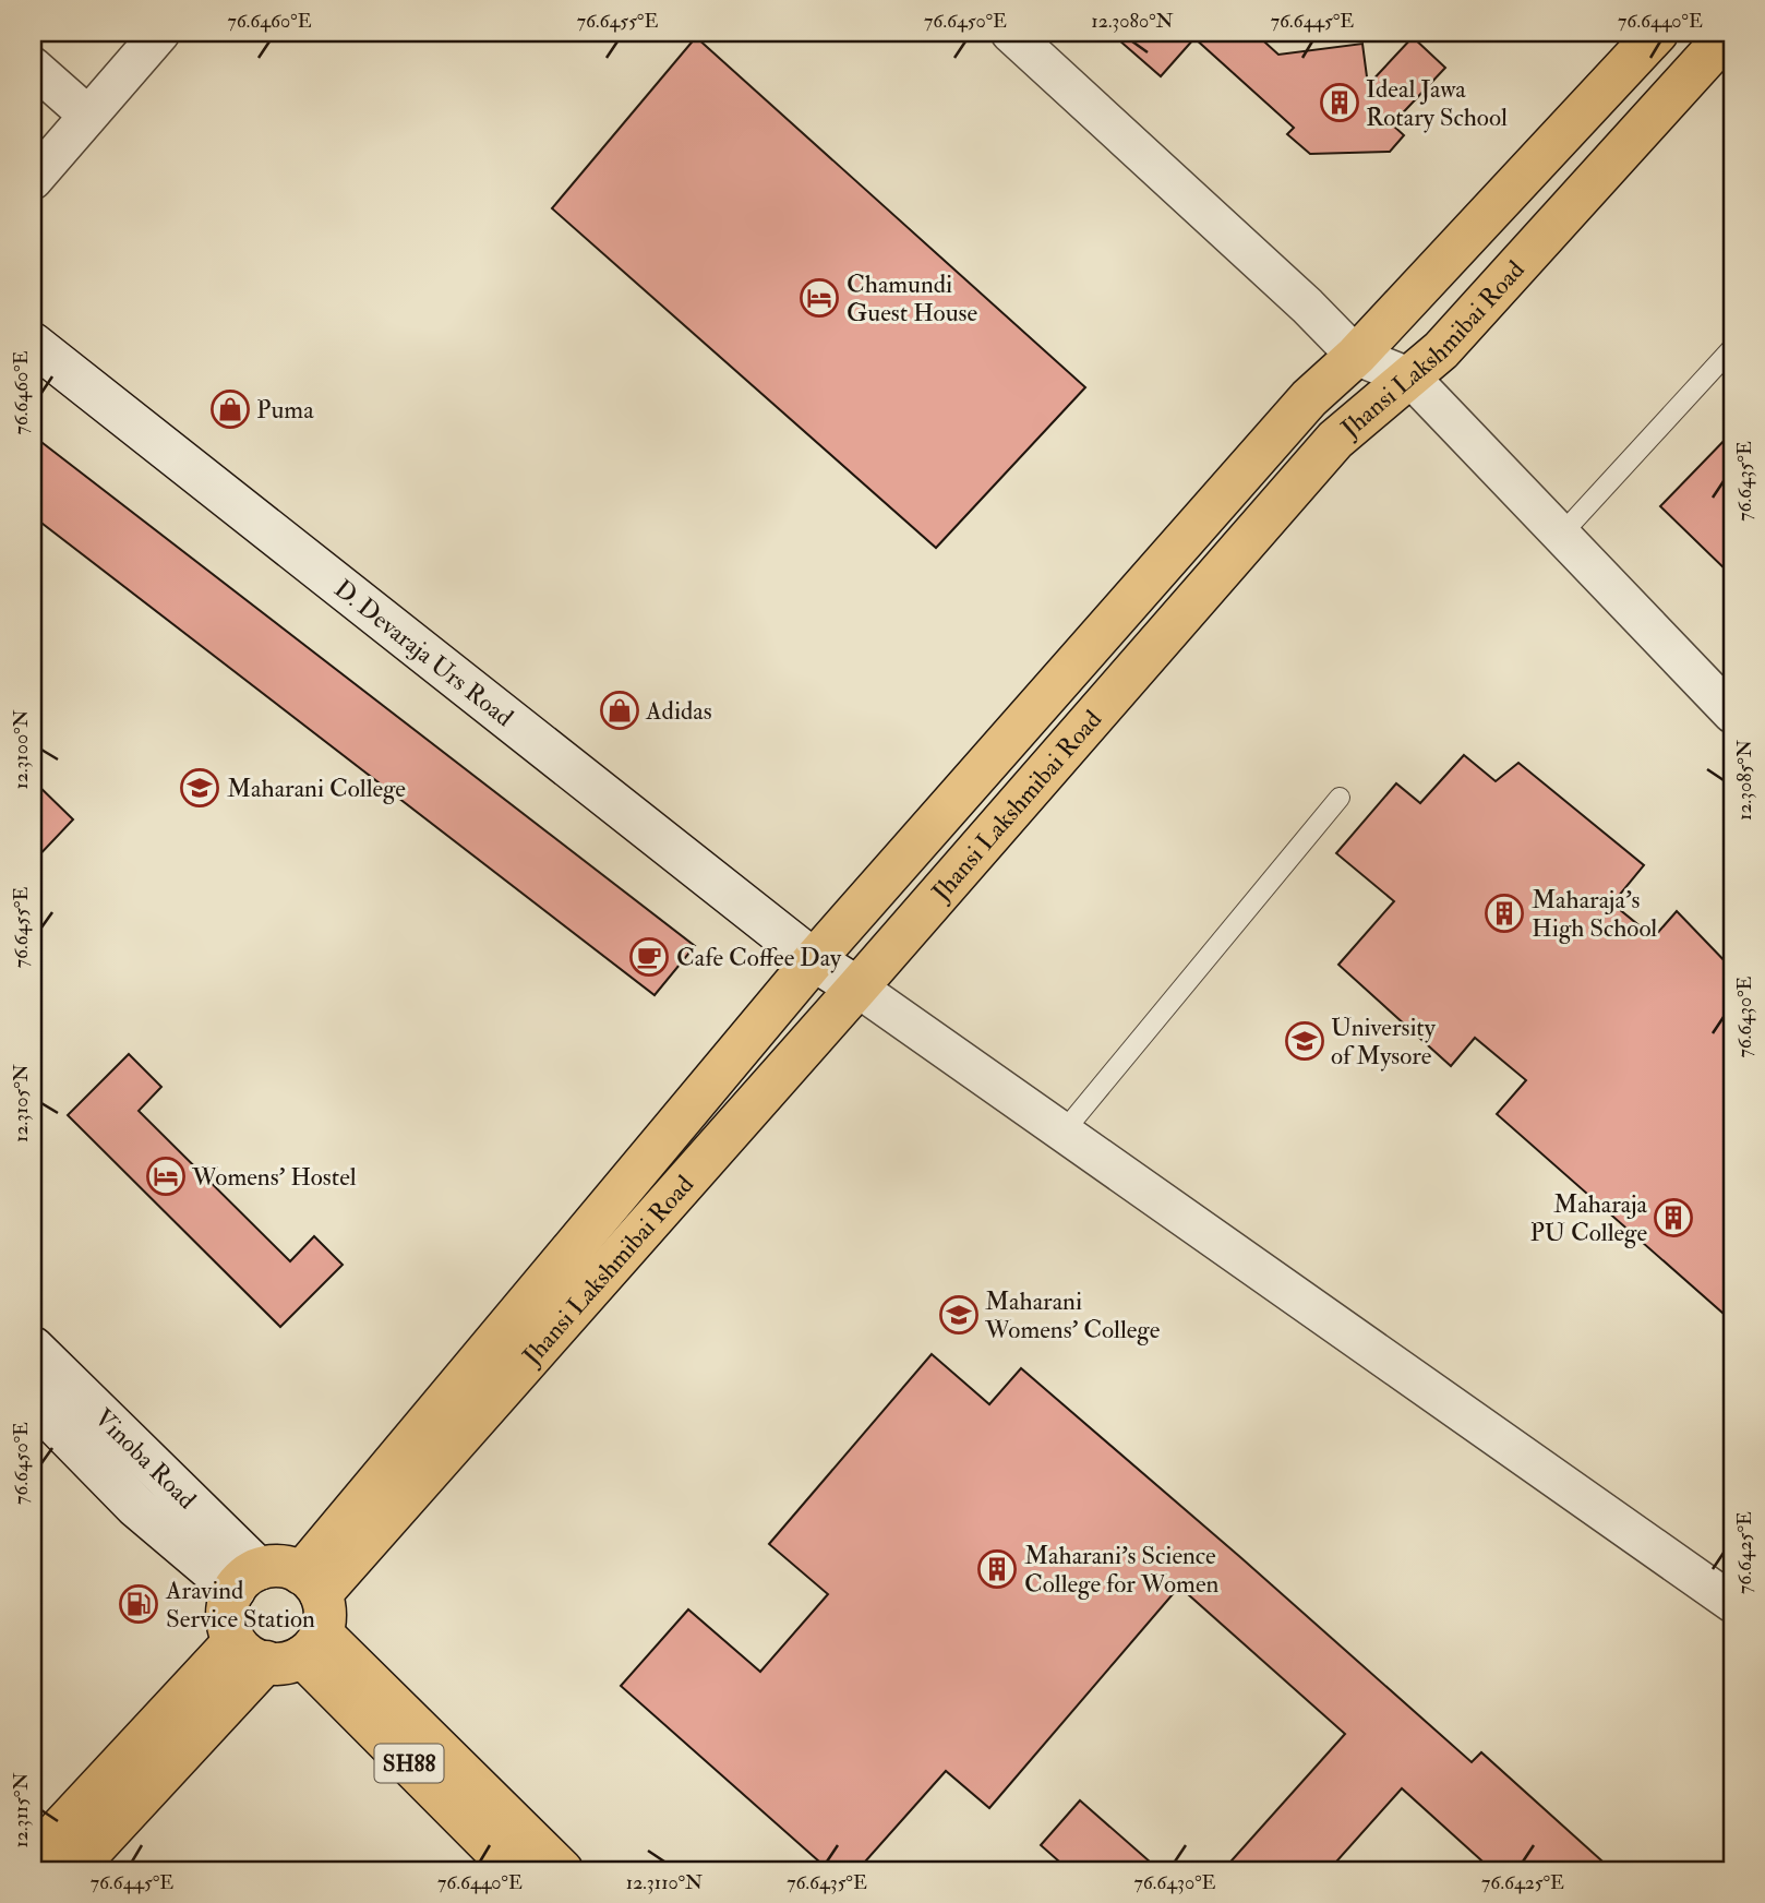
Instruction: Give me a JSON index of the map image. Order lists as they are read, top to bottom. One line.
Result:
{"streets":{"main road":["Jhansi Lakshmibai Road","SH88"],"street":["D. Devaraja Urs Road","Vinoba Road"]},"crossings":[["Jhansi Lakshmibai Road","D. Devaraja Urs Road"],["Jhansi Lakshmibai Road","SH88"]],"places":{"building":["Ideal Jawa Rotary School","Maharaja's High School","Maharaja PU College","Maharani's Science College for Women"],"hotel":["Chamundi Guest House","Womens' Hostel"],"shop":["Puma","Adidas"],"school or university":["Maharani College","University of Mysore","Maharani Womens' College"],"cafe":["Cafe Coffee Day"],"fuel station":["Aravind Service Station"]},"coordinates":["76.6460°E","76.6455°E","76.6450°E","12.3080°N","76.6445°E","76.6440°E","76.6435°E","12.3100°N","12.3085°N","76.6430°E","12.3105°N","76.6425°E","12.3115°N","12.3110°N"]}
